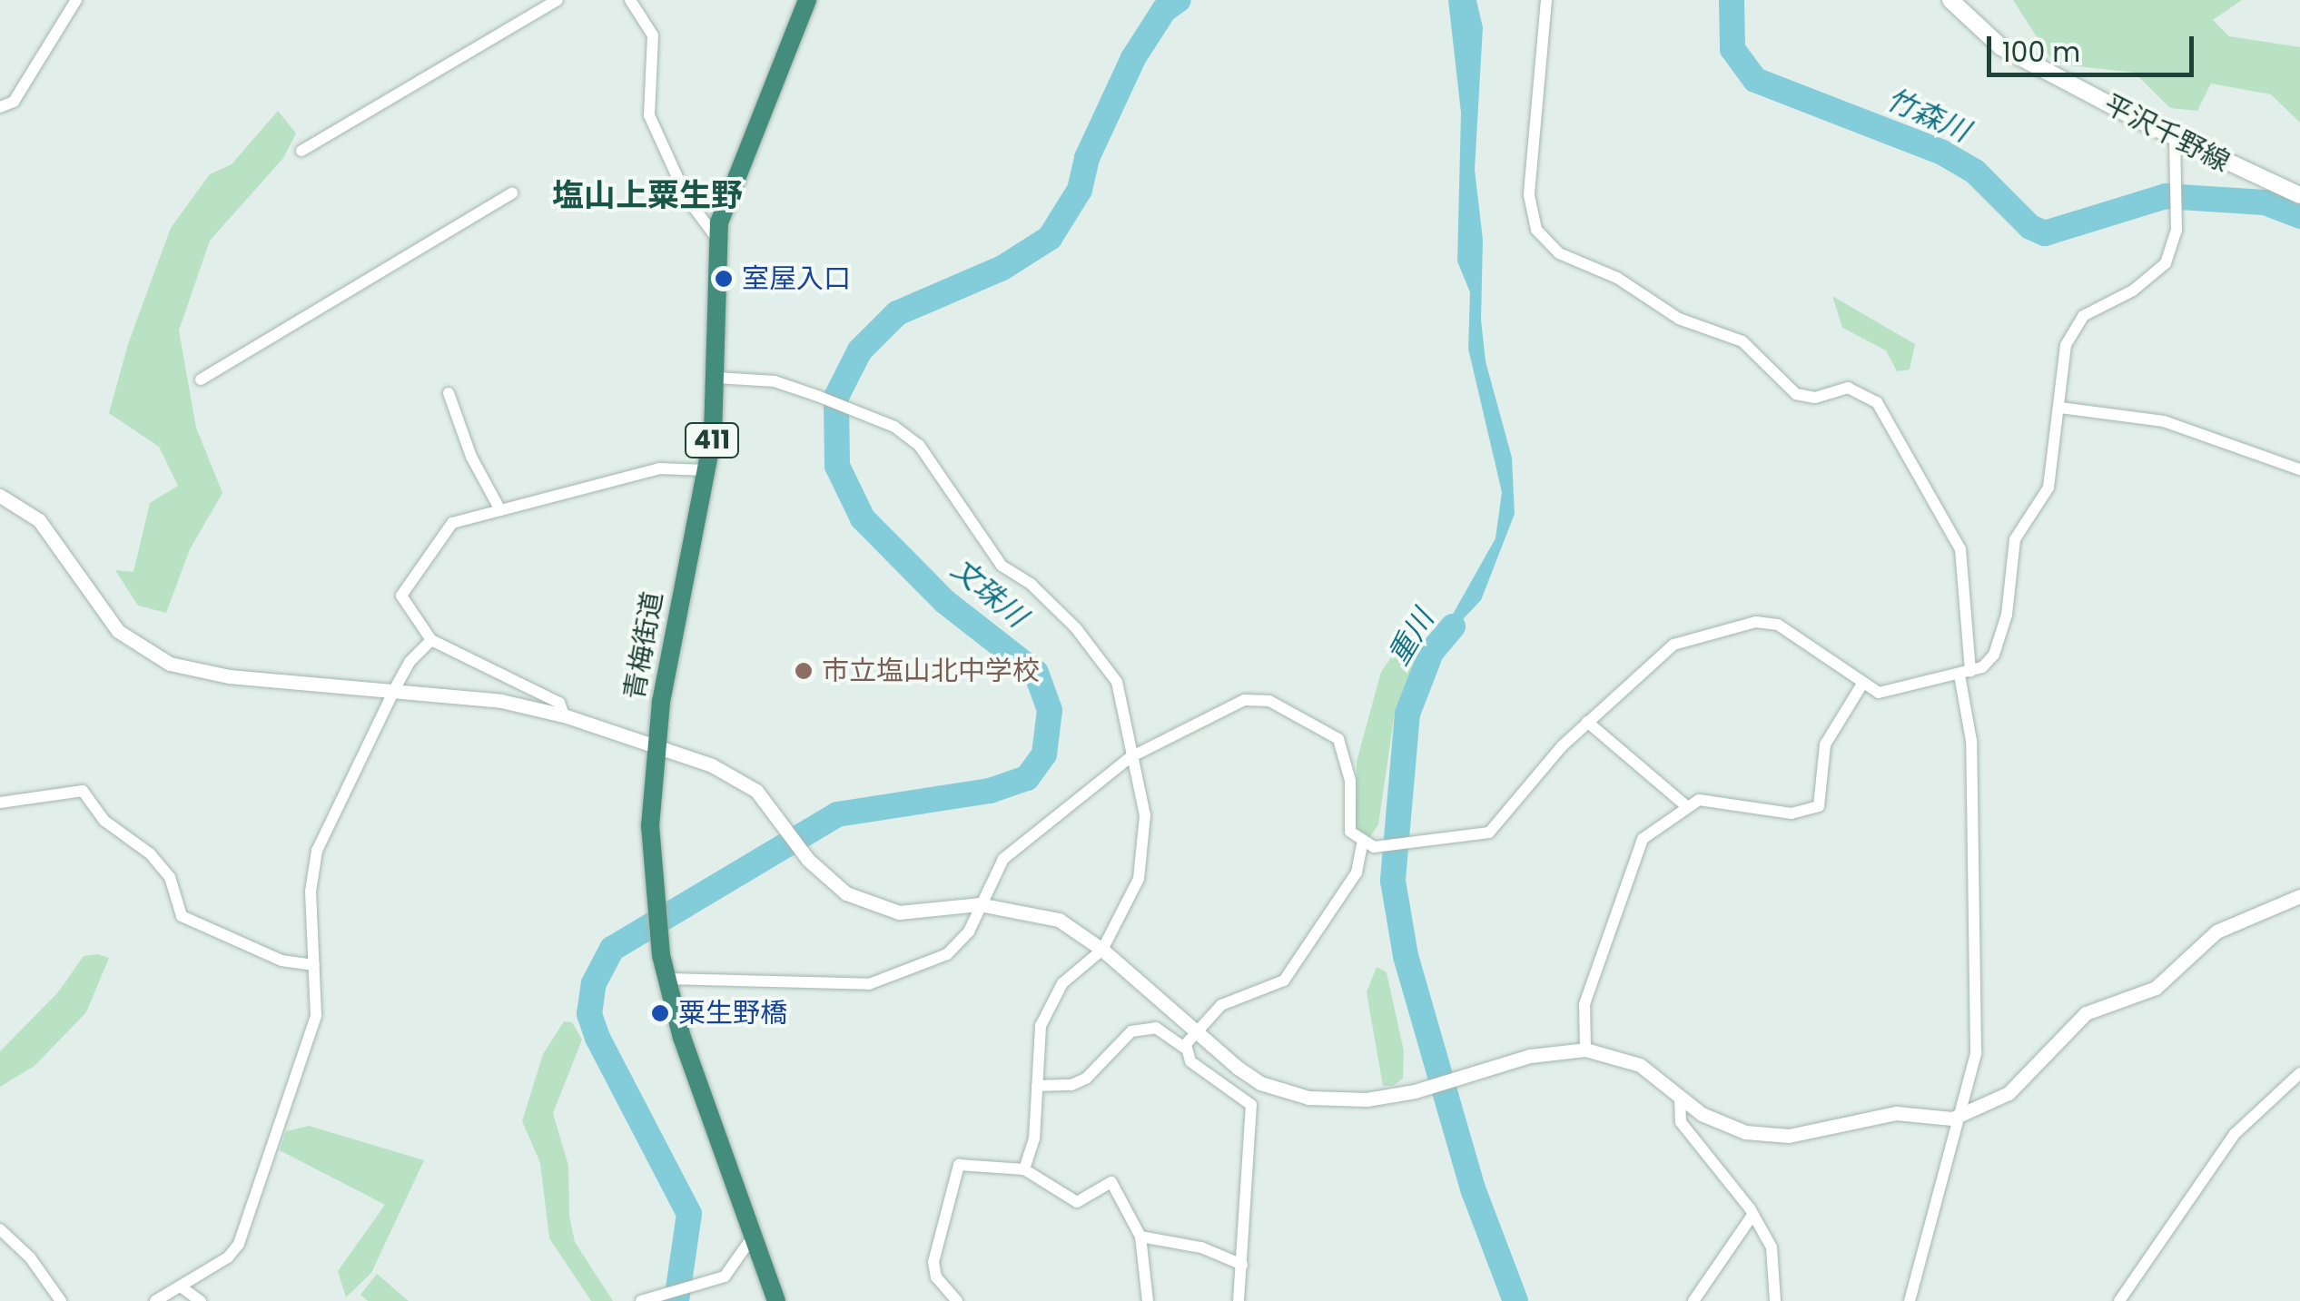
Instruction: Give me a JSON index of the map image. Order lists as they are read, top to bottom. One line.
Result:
{"streets":{"highway":["411","青梅街道"],"main road":["平沢千野線"]},"districts":["塩山上粟生野"],"water":["竹森川","文珠川","重川"],"places":["室屋入口","市立塩山北中学校","粟生野橋"],"scale_bar":"100 m"}
